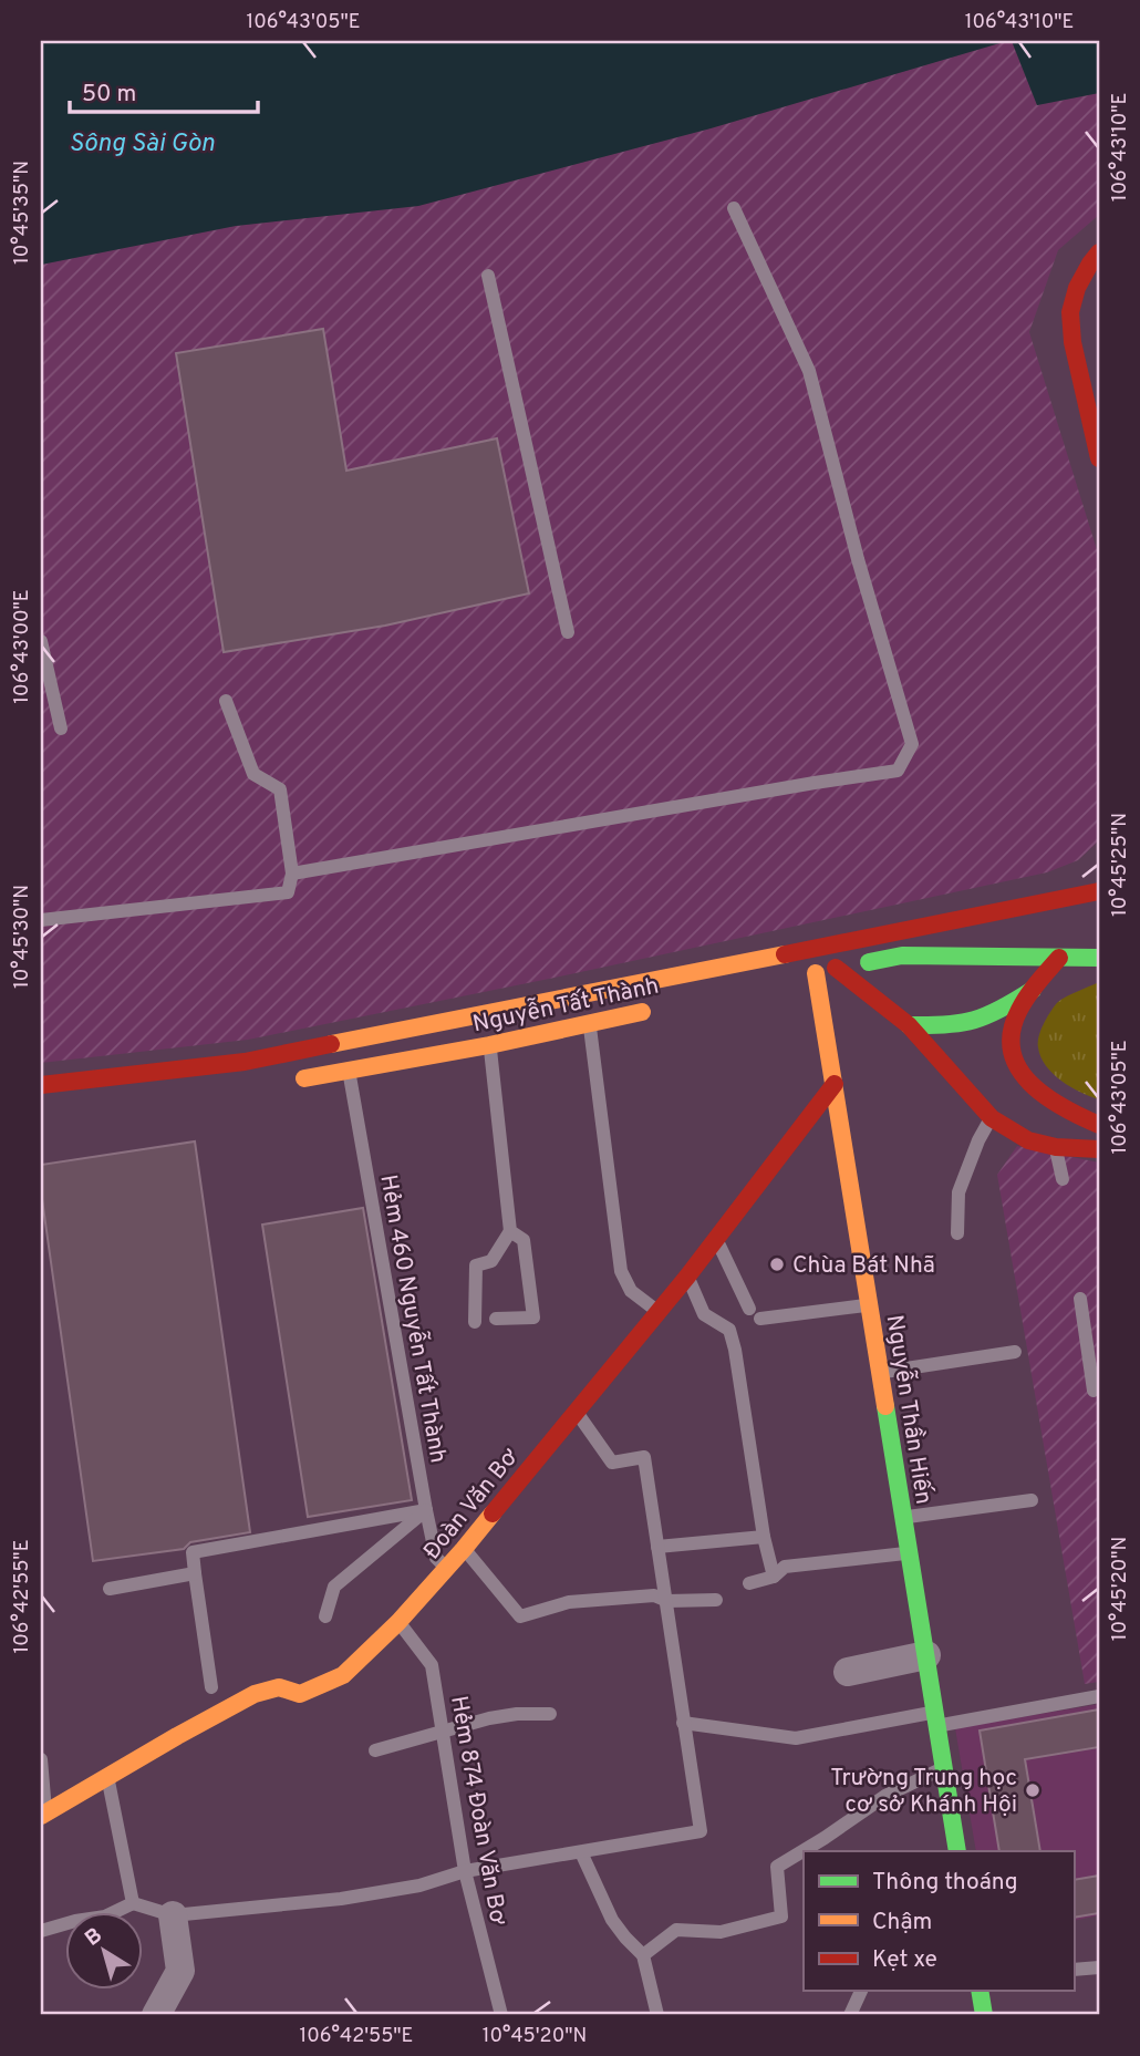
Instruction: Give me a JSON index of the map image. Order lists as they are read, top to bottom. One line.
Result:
{"streets":{"main road":["Nguyễn Tất Thành","Nguyễn Thần Hiến","Đoàn Văn Bơ"],"lane":["Hẻm 460 Nguyễn Tất Thành","Hẻm 874 Đoàn Văn Bơ"]},"crossings":[["Nguyễn Tất Thành","Hẻm 460 Nguyễn Tất Thành"],["Hẻm 460 Nguyễn Tất Thành","Đoàn Văn Bơ"],["Nguyễn Thần Hiến","Đoàn Văn Bơ"],["Đoàn Văn Bơ","Hẻm 874 Đoàn Văn Bơ"]],"water":["Sông Sài Gòn"],"places":["Chùa Bát Nhã","Trường Trung học cơ sở Khánh Hội"],"legend":["Thông thoáng","Chậm","Kẹt xe"],"scale_bar":"50 m","north":"top left","coordinates":["106°43'05\"E","106°43'10\"E","10°45'35\"N","106°43'00\"E","10°45'25\"N","10°45'30\"N","10°45'20\"N","106°42'55\"E"]}
